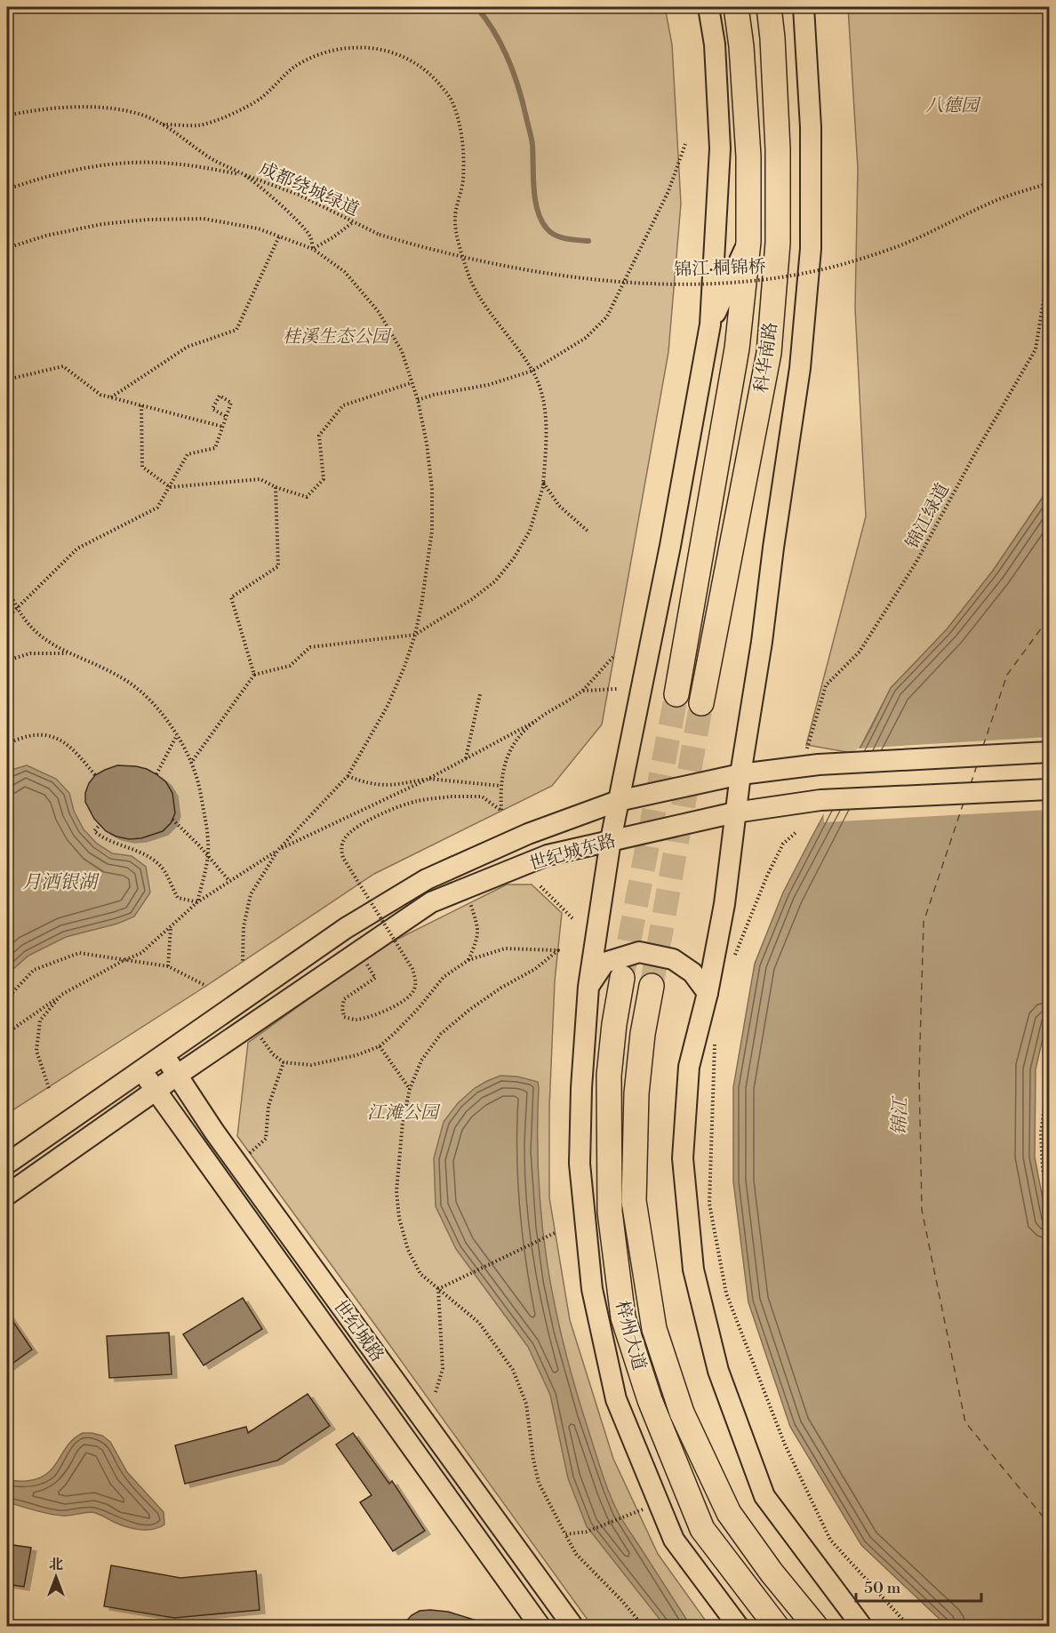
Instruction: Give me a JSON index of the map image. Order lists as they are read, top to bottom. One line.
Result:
{"streets":{"highway":["科华南路","梓州大道"],"main road":["世纪城东路","世纪城路"],"path":["成都绕城绿道","锦江·桐锦桥","锦江绿道"]},"crossings":[["成都绕城绿道","锦江·桐锦桥"],["锦江绿道","世纪城东路"],["世纪城东路","世纪城路"]],"water":["月洒银湖","锦江"],"parks":["八德园","桂溪生态公园","江滩公园"],"scale_bar":"50 m","north":"top"}
